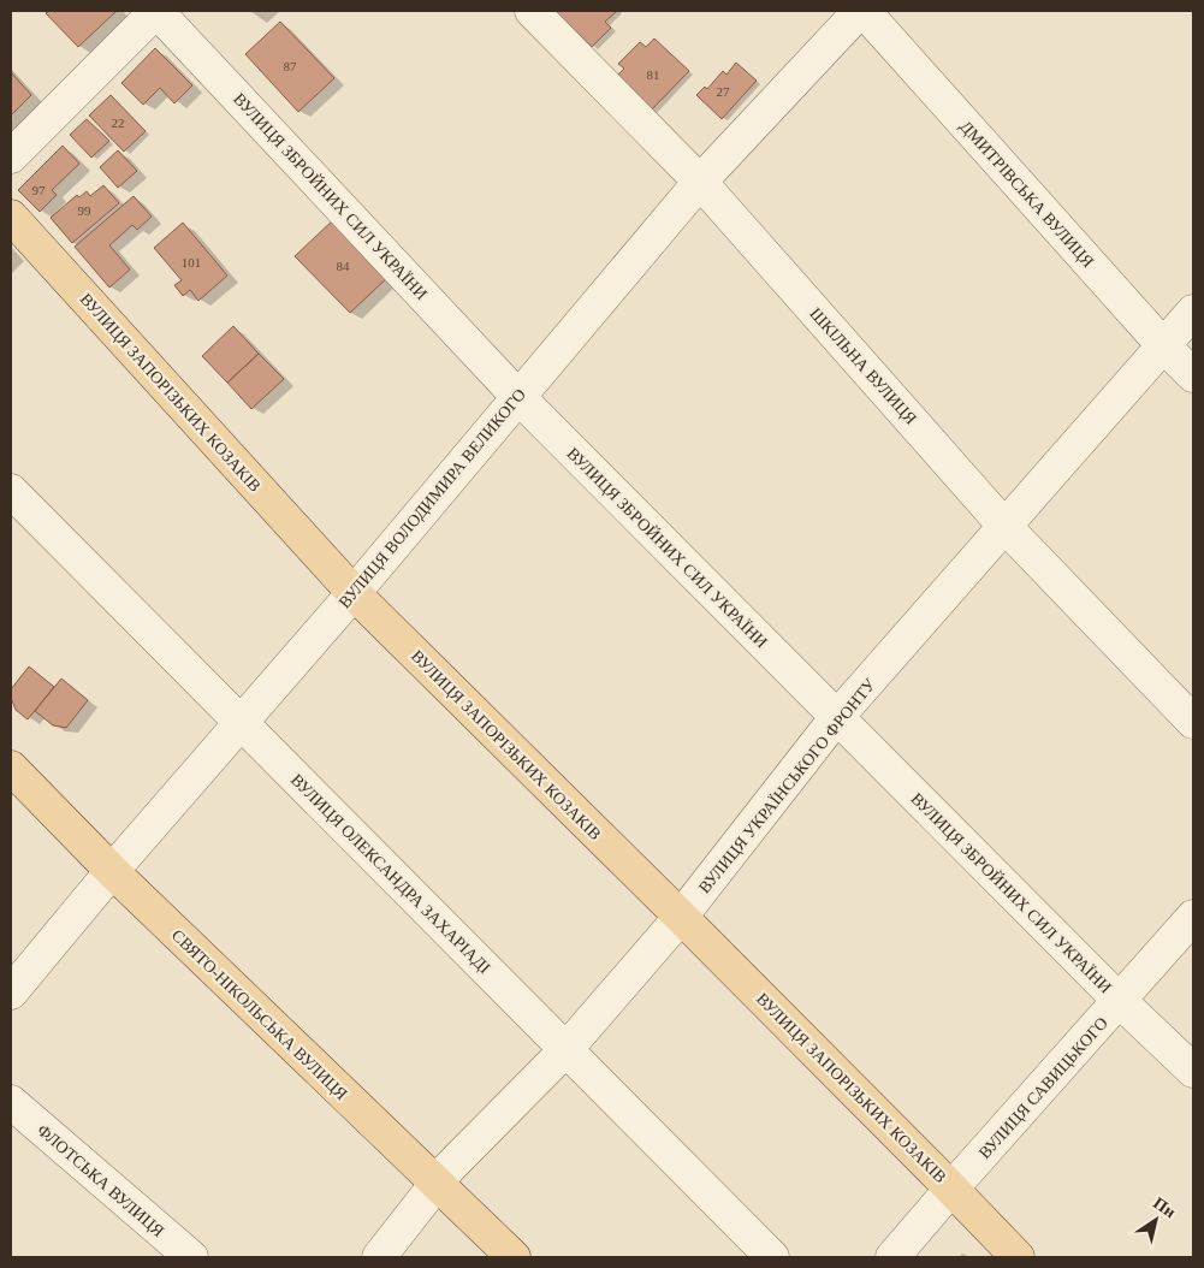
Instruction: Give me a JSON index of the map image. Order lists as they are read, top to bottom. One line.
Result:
{"streets":{"main road":["ВУЛИЦЯ ЗАПОРІЗЬКИХ КОЗАКІВ","СВЯТО-НІКОЛЬСЬКА ВУЛИЦЯ"],"street":["ДМИТРІВСЬКА ВУЛИЦЯ","ВУЛИЦЯ ЗБРОЙНИХ СИЛ УКРАЇНИ","ШКІЛЬНА ВУЛИЦЯ","ВУЛИЦЯ ВОЛОДИМИРА ВЕЛИКОГО","ВУЛИЦЯ УКРАЇНСЬКОГО ФРОНТУ","ВУЛИЦЯ ОЛЕКСАНДРА ЗАХАРІАДІ","ВУЛИЦЯ САВИЦЬКОГО","ФЛОТСЬКА ВУЛИЦЯ"]},"crossings":[["ДМИТРІВСЬКА ВУЛИЦЯ","ВУЛИЦЯ ВОЛОДИМИРА ВЕЛИКОГО"],["ДМИТРІВСЬКА ВУЛИЦЯ","ВУЛИЦЯ УКРАЇНСЬКОГО ФРОНТУ"],["ВУЛИЦЯ ЗБРОЙНИХ СИЛ УКРАЇНИ","ВУЛИЦЯ ВОЛОДИМИРА ВЕЛИКОГО"],["ВУЛИЦЯ ЗБРОЙНИХ СИЛ УКРАЇНИ","ВУЛИЦЯ УКРАЇНСЬКОГО ФРОНТУ"],["ВУЛИЦЯ ЗБРОЙНИХ СИЛ УКРАЇНИ","ВУЛИЦЯ САВИЦЬКОГО"],["ШКІЛЬНА ВУЛИЦЯ","ВУЛИЦЯ ВОЛОДИМИРА ВЕЛИКОГО"],["ШКІЛЬНА ВУЛИЦЯ","ВУЛИЦЯ УКРАЇНСЬКОГО ФРОНТУ"],["ВУЛИЦЯ ЗАПОРІЗЬКИХ КОЗАКІВ","ВУЛИЦЯ ВОЛОДИМИРА ВЕЛИКОГО"],["ВУЛИЦЯ ЗАПОРІЗЬКИХ КОЗАКІВ","ВУЛИЦЯ УКРАЇНСЬКОГО ФРОНТУ"],["ВУЛИЦЯ ЗАПОРІЗЬКИХ КОЗАКІВ","ВУЛИЦЯ САВИЦЬКОГО"],["ВУЛИЦЯ ВОЛОДИМИРА ВЕЛИКОГО","ВУЛИЦЯ ОЛЕКСАНДРА ЗАХАРІАДІ"],["ВУЛИЦЯ ВОЛОДИМИРА ВЕЛИКОГО","СВЯТО-НІКОЛЬСЬКА ВУЛИЦЯ"],["ВУЛИЦЯ УКРАЇНСЬКОГО ФРОНТУ","ВУЛИЦЯ ОЛЕКСАНДРА ЗАХАРІАДІ"],["ВУЛИЦЯ УКРАЇНСЬКОГО ФРОНТУ","СВЯТО-НІКОЛЬСЬКА ВУЛИЦЯ"]],"house_numbers":["87","81","27","22","97","99","101","84"],"north":"top right"}
